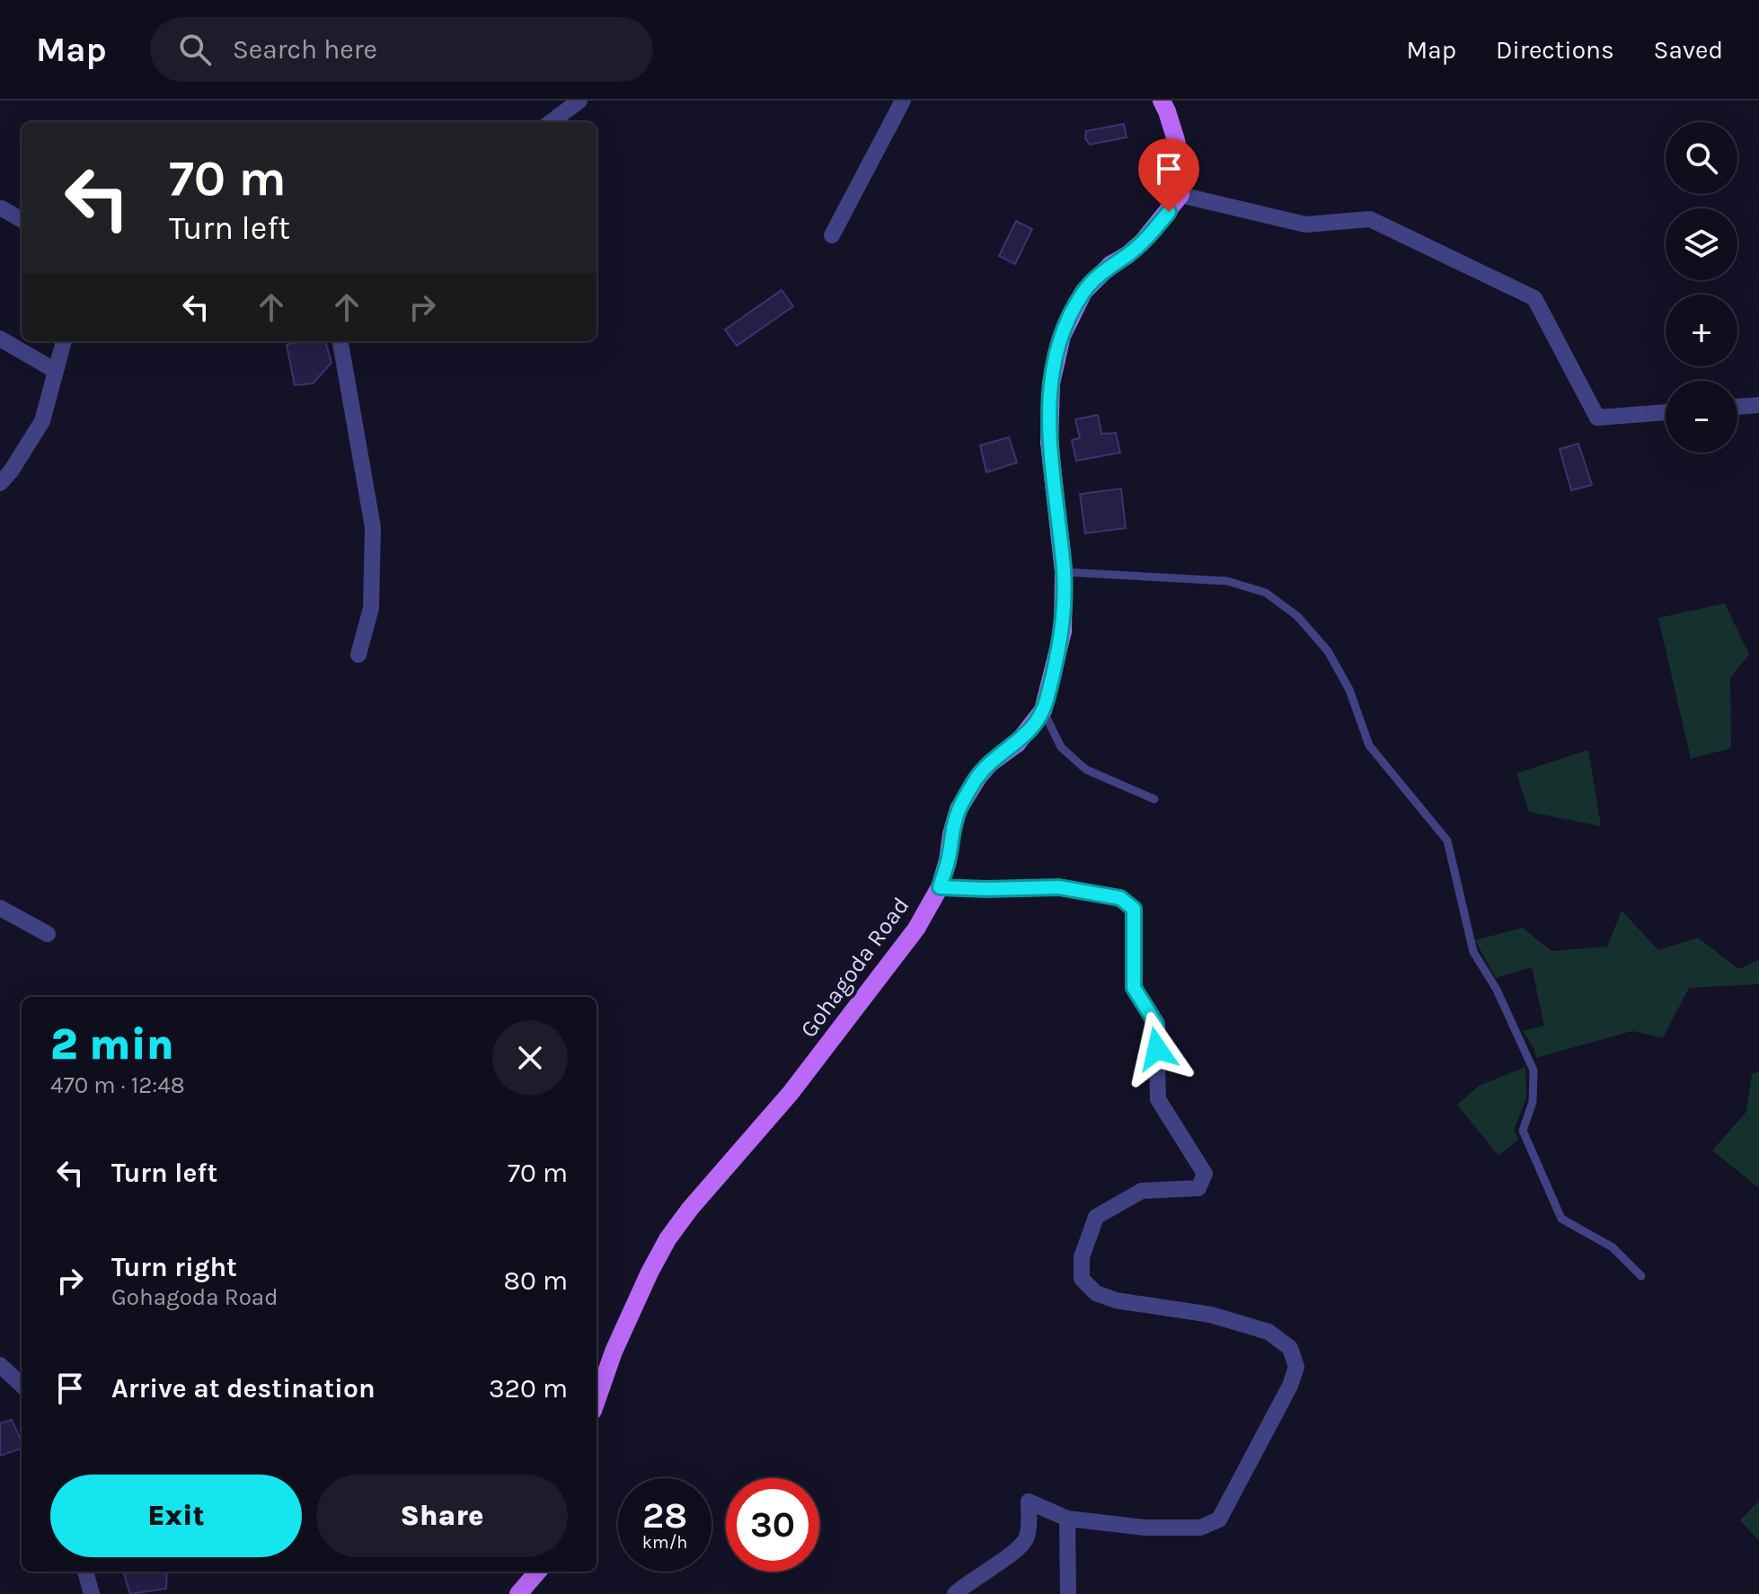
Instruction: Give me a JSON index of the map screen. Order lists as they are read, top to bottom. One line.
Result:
{"streets":{"main road":["Gohagoda Road"]},"page":{"header":"Map","search":"Search here","nav":["Map","Directions","Saved"],"map_buttons":["+","−"],"turn":["70 m","Turn left"],"heading":["2 min","470 m · 12:48"],"list":[{"name":"Turn left","value":"70 m"},{"name":"Turn right","note":"Gohagoda Road","value":"80 m"},{"name":"Arrive at destination","value":"320 m"}],"buttons":["Exit","Share"],"speed":"28 km/h","limit":"30"}}
